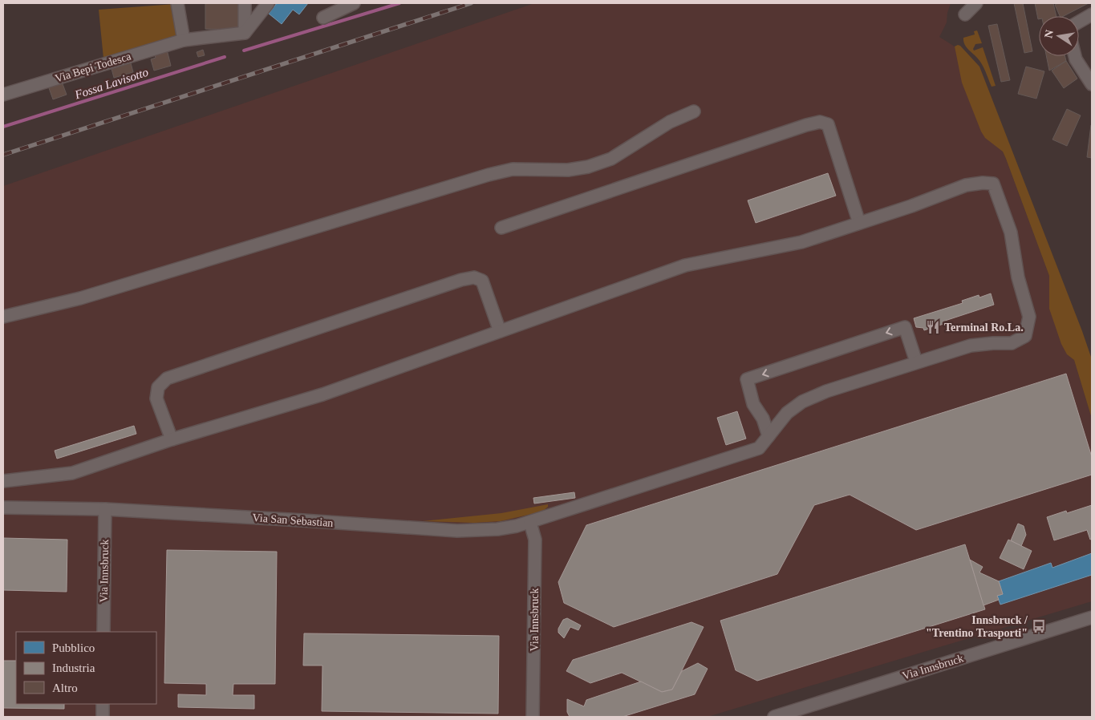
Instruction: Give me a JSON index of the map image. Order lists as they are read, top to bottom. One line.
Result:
{"streets":{"street":["Via Bepi Todesca","Via San Sebastian","Via Innsbruck"]},"crossings":[["Via San Sebastian","Via Innsbruck"]],"water":["Fossa Lavisotto"],"places":{"restaurant":["Terminal Ro.La."],"bus stop":["Innsbruck / \"Trentino Trasporti\""]},"legend":["Pubblico","Industria","Altro"],"north":"left"}
